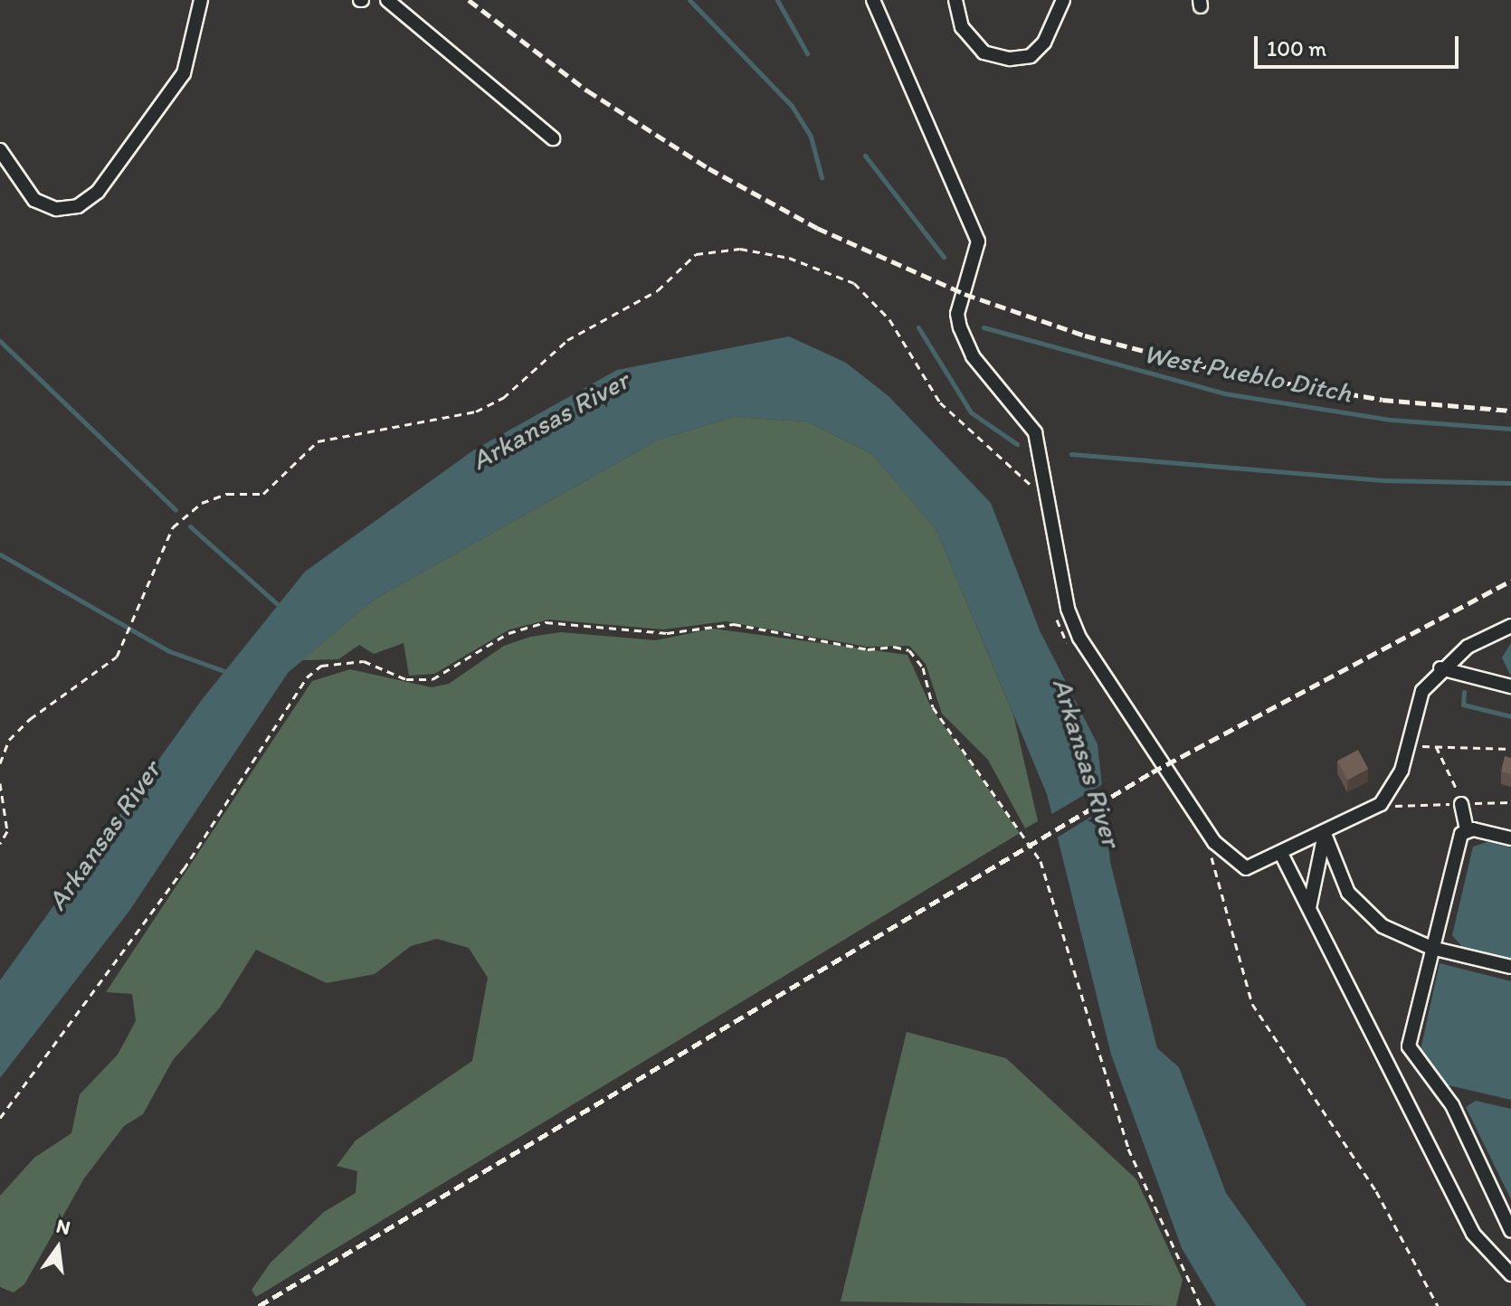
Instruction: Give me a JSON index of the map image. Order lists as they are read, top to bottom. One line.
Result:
{"water":["West Pueblo Ditch","Arkansas River"],"scale_bar":"100 m","north":"top"}
